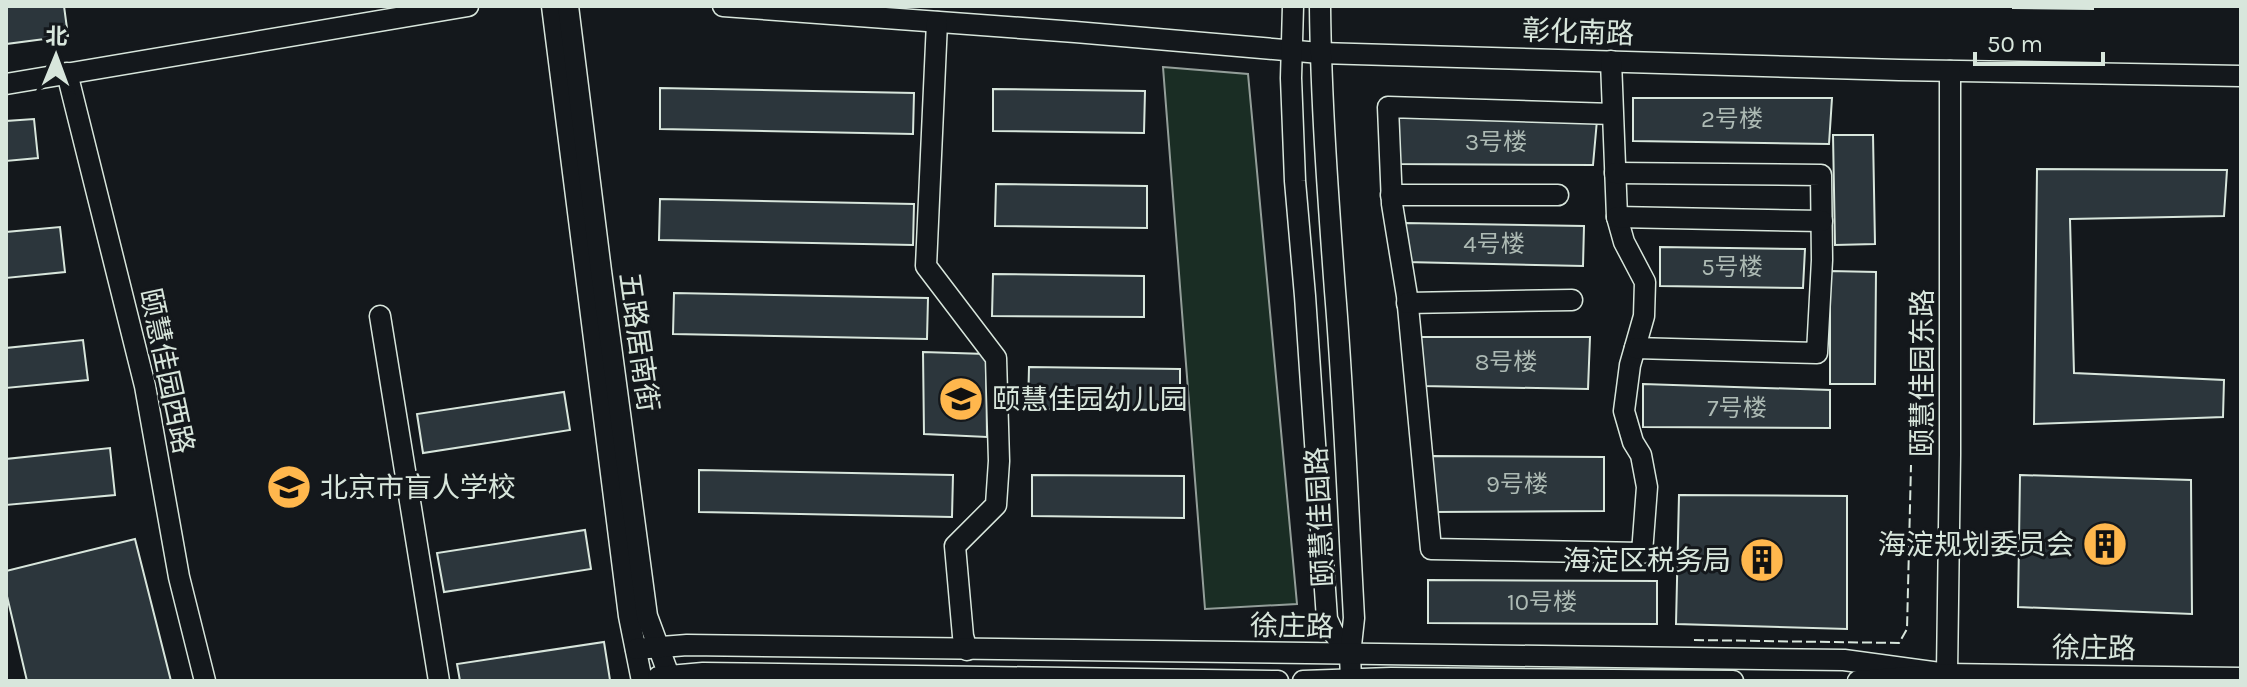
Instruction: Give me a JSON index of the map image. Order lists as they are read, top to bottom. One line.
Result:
{"streets":{"street":["彰化南路","五路居南街","颐慧佳园西路","颐慧佳园东路","颐慧佳园路","徐庄路"]},"crossings":[["彰化南路","颐慧佳园东路"],["彰化南路","颐慧佳园路"],["五路居南街","徐庄路"],["颐慧佳园东路","徐庄路"],["颐慧佳园路","徐庄路"]],"places":{"school or university":["颐慧佳园幼儿园","北京市盲人学校"],"building":["海淀规划委员会","海淀区税务局"]},"house_numbers":["2号楼","3号楼","4号楼","5号楼","8号楼","7号楼","9号楼","10号楼"],"scale_bar":"50 m","north":"top"}
